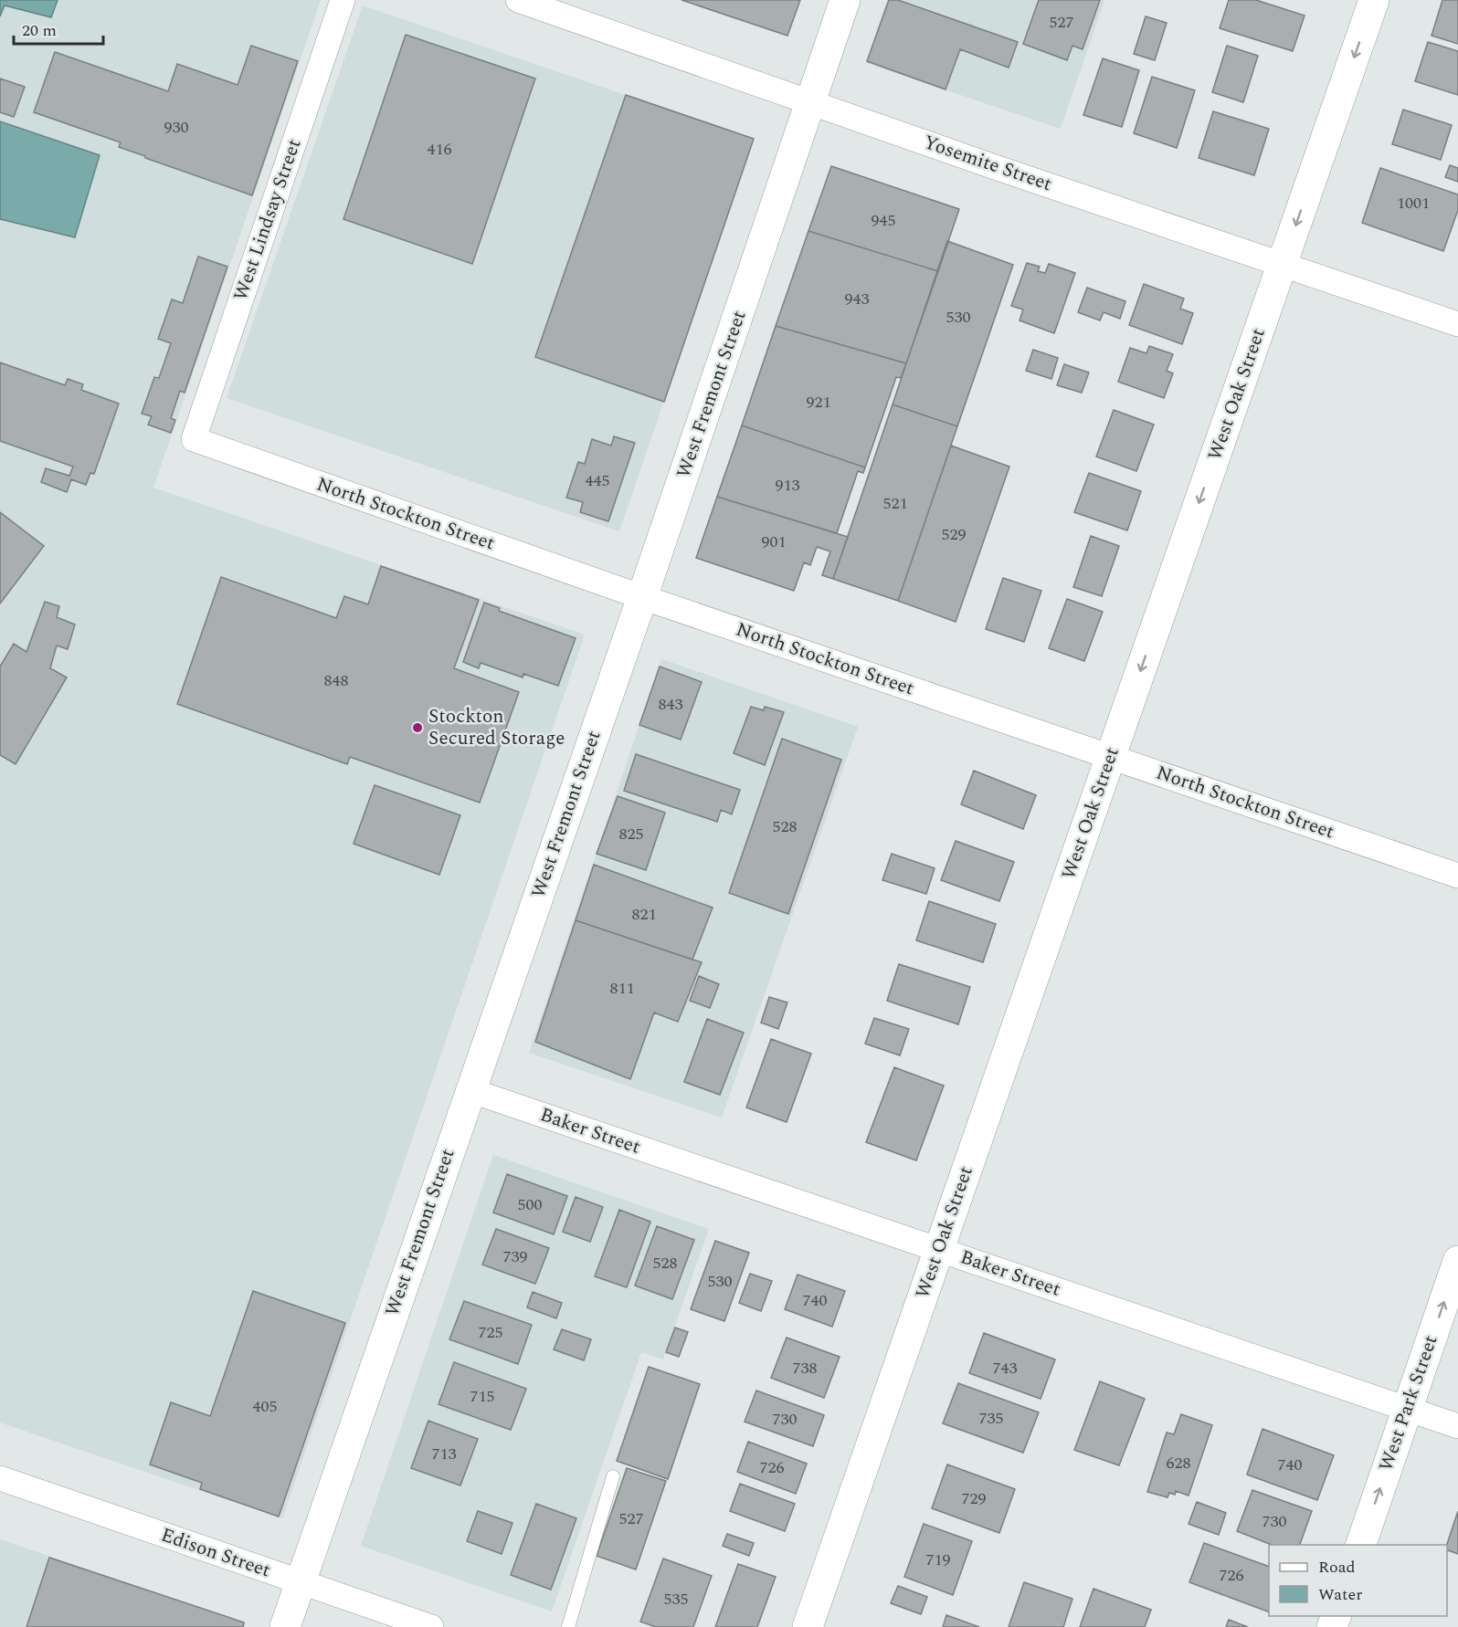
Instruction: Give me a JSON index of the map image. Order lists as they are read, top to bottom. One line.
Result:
{"streets":{"street":["Yosemite Street","West Lindsay Street","West Fremont Street","West Oak Street","North Stockton Street","Baker Street","West Park Street","Edison Street"]},"crossings":[["Yosemite Street","West Fremont Street"],["Yosemite Street","West Oak Street"],["West Lindsay Street","North Stockton Street"],["West Fremont Street","North Stockton Street"],["West Fremont Street","Baker Street"],["West Fremont Street","Edison Street"],["West Oak Street","North Stockton Street"],["West Oak Street","Baker Street"],["Baker Street","West Park Street"]],"one_way":["West Oak Street","West Park Street"],"places":["Stockton Secured Storage"],"house_numbers":["527","930","416","1001","945","943","530","921","445","913","521","529","901","848","843","528","825","821","811","500","739","528","530","740","725","738","743","715","405","735","730","713","628","740","726","729","527","730","719","726","535"],"legend":["Road","Water"],"scale_bar":"20 m"}
